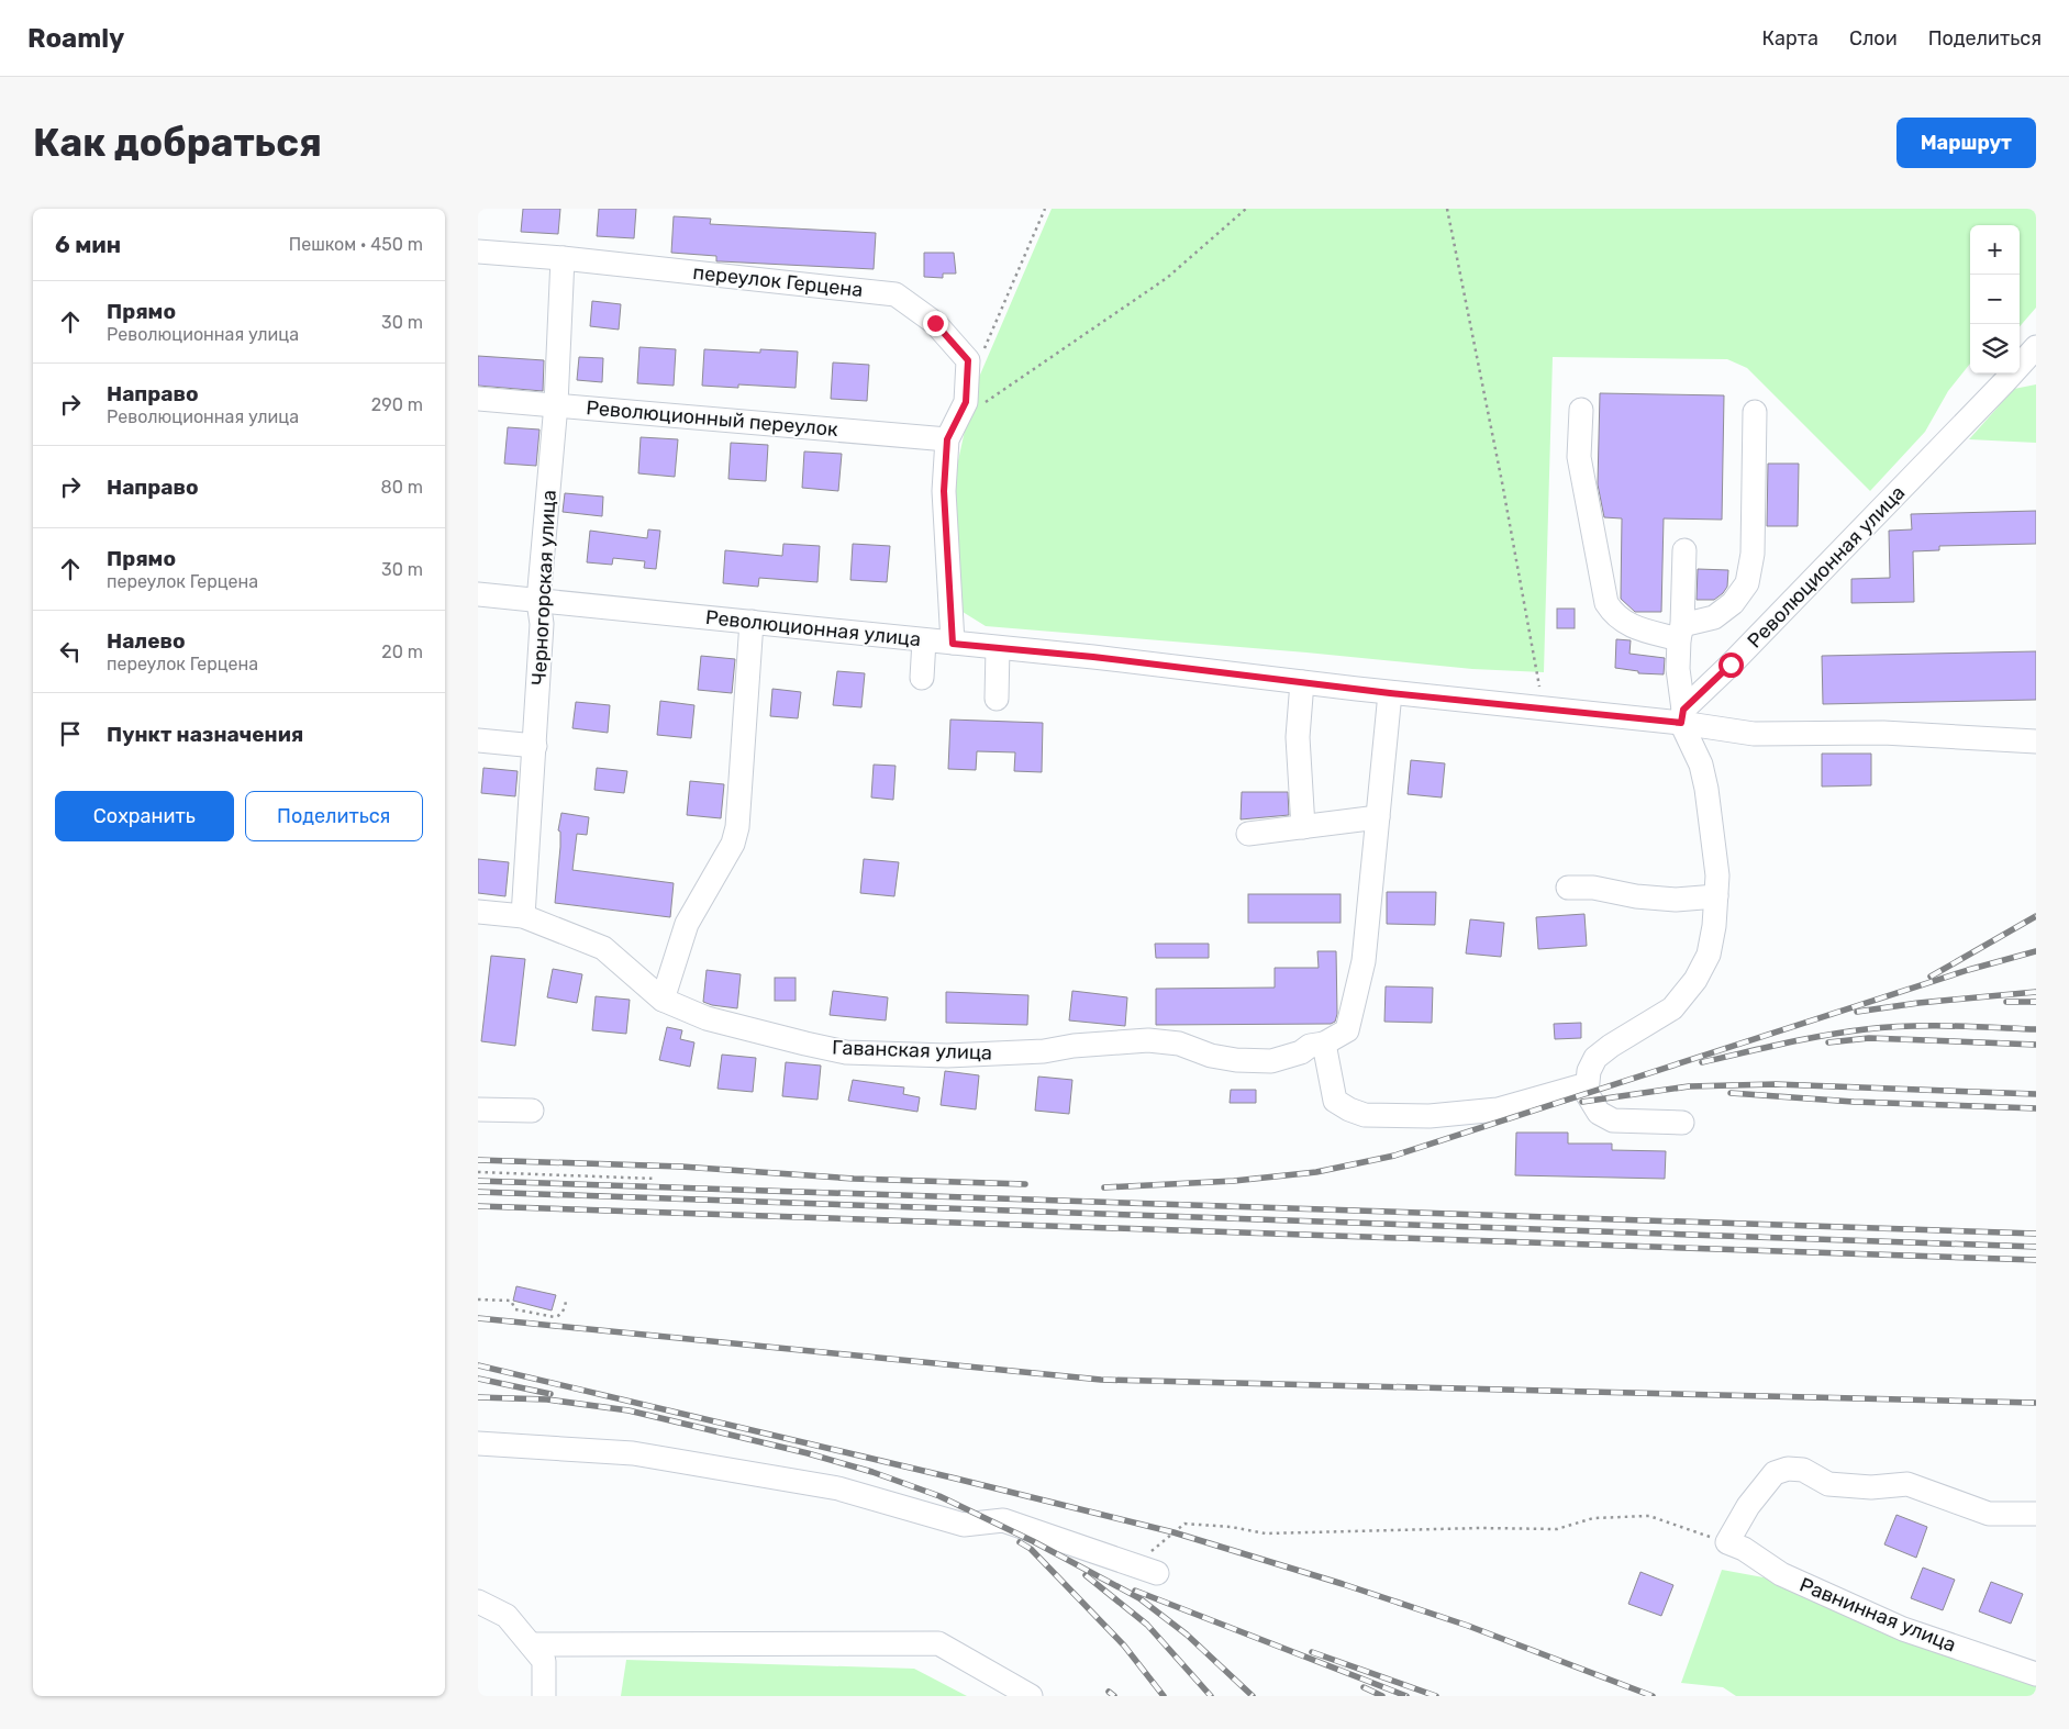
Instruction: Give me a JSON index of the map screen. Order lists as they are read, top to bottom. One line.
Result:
{"streets":{"street":["переулок Герцена","Революционный переулок","Революционная улица","Черногорская улица","Гаванская улица","Равнинная улица"]},"crossings":[["переулок Герцена","Революционный переулок"],["переулок Герцена","Черногорская улица"],["Революционный переулок","Черногорская улица"],["Революционная улица","Черногорская улица"],["Революционная улица","Гаванская улица"],["Черногорская улица","Гаванская улица"]],"page":{"header":"Roamly","nav":["Карта","Слои","Поделиться"],"buttons":["Маршрут",["Сохранить","Поделиться"]],"title":"Как добраться","heading":["6 мин","Пешком · 450 m"],"map_buttons":["+","−"],"list":[["Прямо","Революционная улица","30 m"],["Направо","Революционная улица","290 m"],["Направо","80 m"],["Прямо","переулок Герцена","30 m"],["Налево","переулок Герцена","20 m"],"Пункт назначения"]}}
